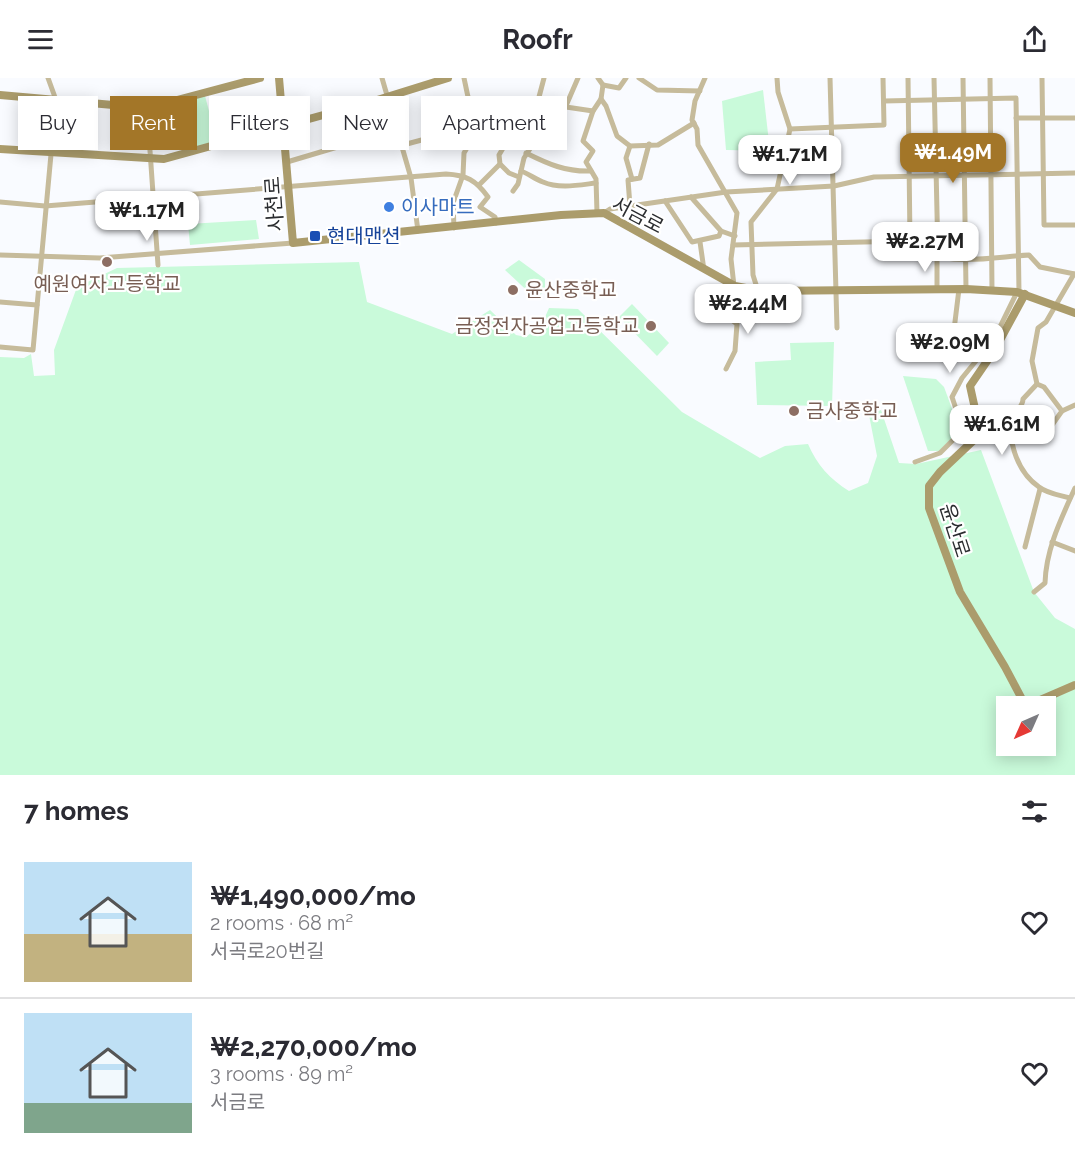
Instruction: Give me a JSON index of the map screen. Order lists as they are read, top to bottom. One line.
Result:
{"streets":{"street":["사천로","서금로","윤산로"]},"crossings":[["사천로","서금로"],["서금로","윤산로"]],"places":{"other":["이사마트","예원여자고등학교","윤산중학교","금정전자공업고등학교","금사중학교"],"transit":["현대맨션"]},"north":"bottom left","page":{"header":"Roofr","chip":["Buy","Rent","Filters","New","Apartment"],"price":["₩1.49M","₩1.71M","₩1.17M","₩2.27M","₩2.44M","₩2.09M","₩1.61M"],"heading":"7 homes","list":[{"name":"₩1,490,000/mo","note":"2 rooms · 68 m² · 서곡로20번길"},{"name":"₩2,270,000/mo","note":"3 rooms · 89 m² · 서금로"}]}}
